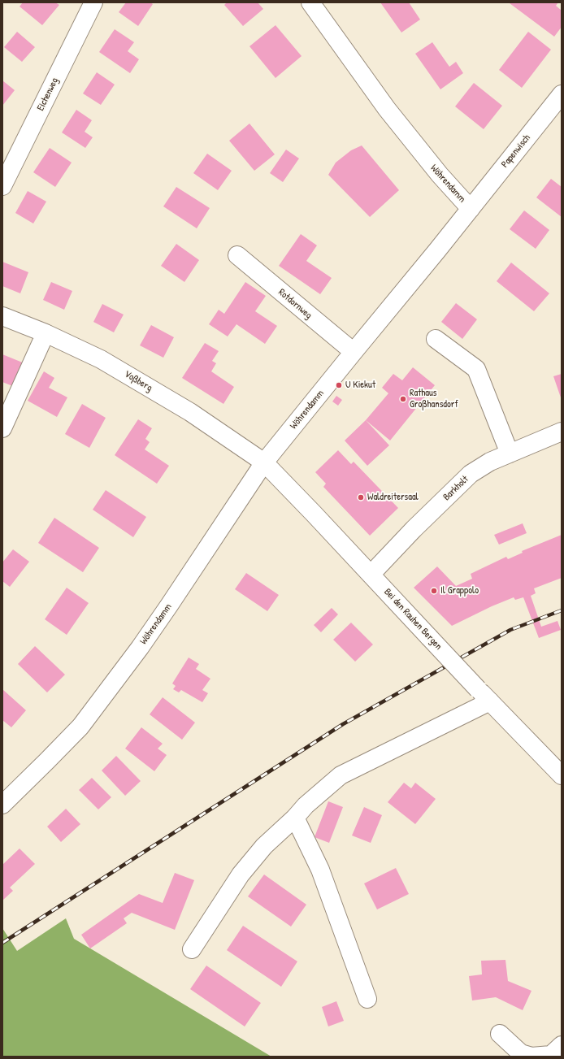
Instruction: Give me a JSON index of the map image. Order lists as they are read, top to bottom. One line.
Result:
{"streets":{"street":["Eichenweg","Papenwisch","Wöhrendamm","Rotdornweg","Voßberg","Barkholt","Bei den Rauhen Bergen"]},"crossings":[["Papenwisch","Wöhrendamm"],["Wöhrendamm","Rotdornweg"],["Wöhrendamm","Voßberg"],["Wöhrendamm","Bei den Rauhen Bergen"],["Voßberg","Bei den Rauhen Bergen"],["Barkholt","Bei den Rauhen Bergen"]],"places":["U Kiekut","Rathaus Großhansdorf","Waldreitersaal","Il Grappolo"]}
